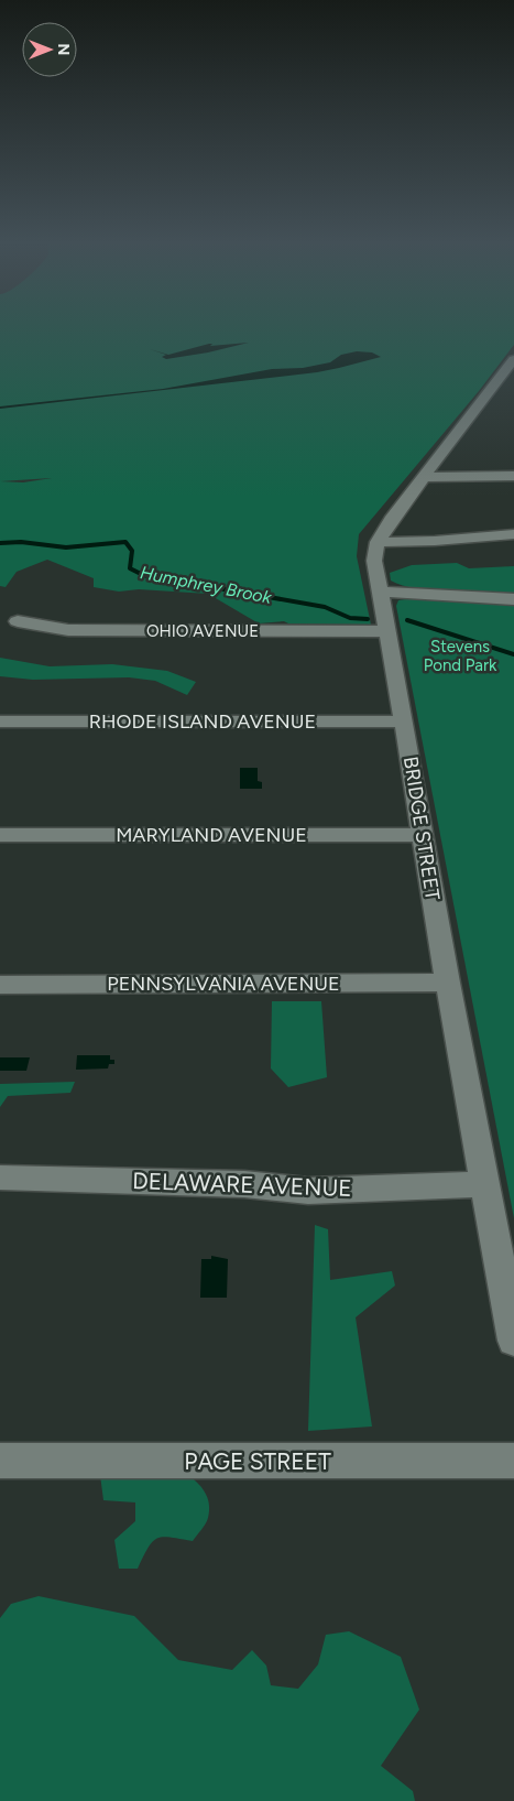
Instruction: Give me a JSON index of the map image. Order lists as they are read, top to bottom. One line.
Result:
{"streets":{"street":["OHIO AVENUE","RHODE ISLAND AVENUE","BRIDGE STREET","MARYLAND AVENUE","PENNSYLVANIA AVENUE","DELAWARE AVENUE","PAGE STREET"]},"crossings":[["OHIO AVENUE","BRIDGE STREET"],["RHODE ISLAND AVENUE","BRIDGE STREET"],["BRIDGE STREET","MARYLAND AVENUE"],["BRIDGE STREET","PENNSYLVANIA AVENUE"],["BRIDGE STREET","DELAWARE AVENUE"]],"water":["Humphrey Brook"],"parks":["Stevens Pond Park"],"north":"right"}
